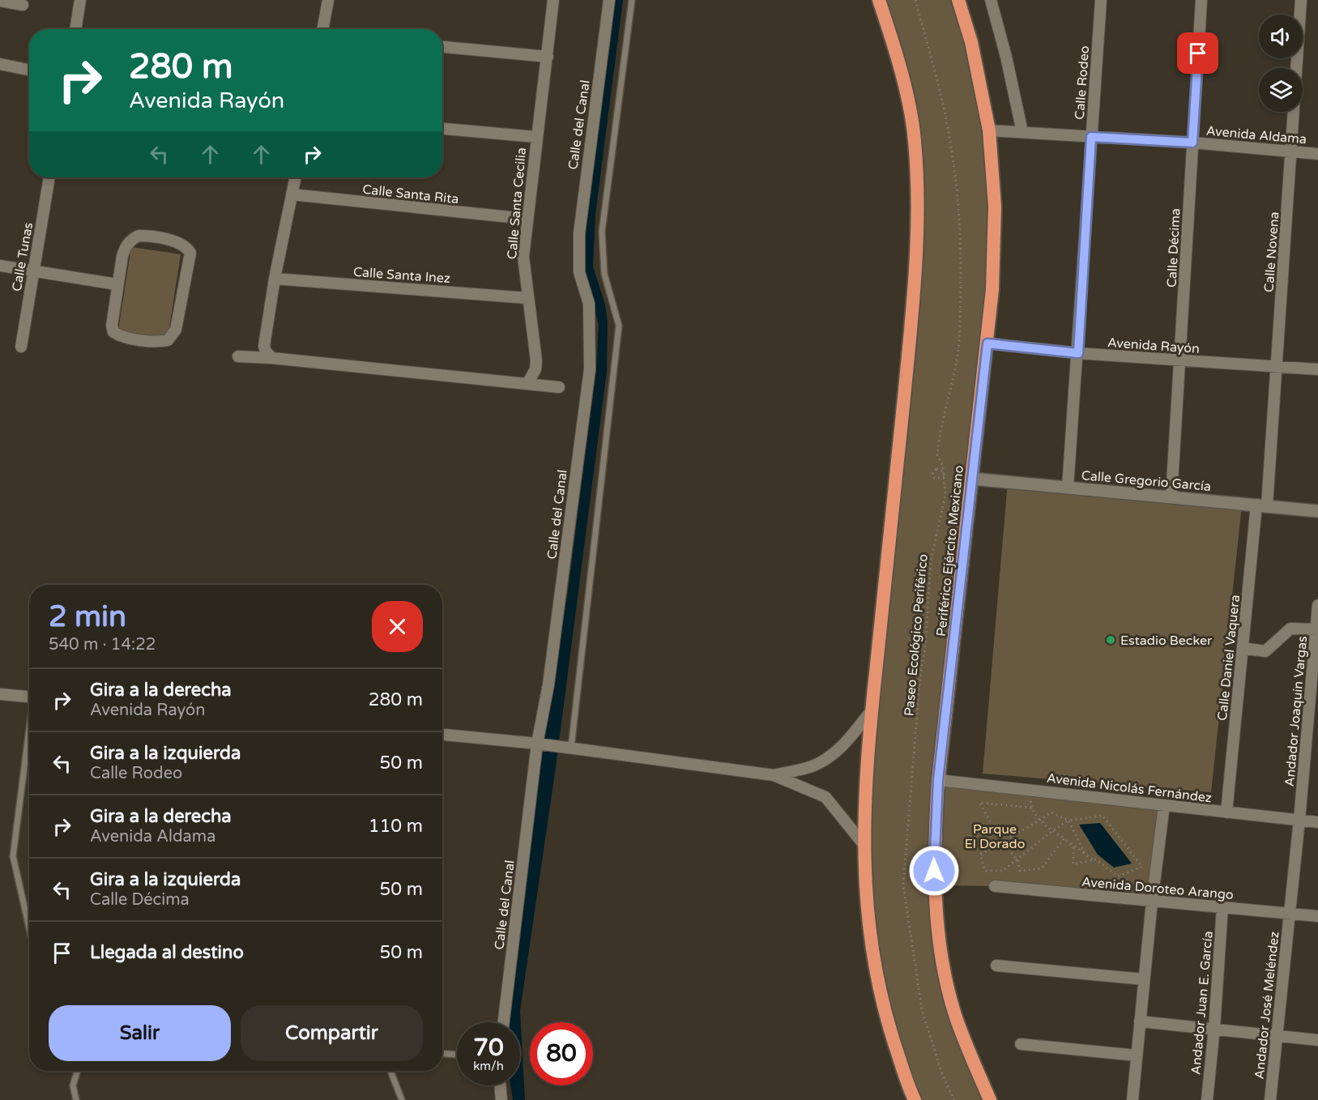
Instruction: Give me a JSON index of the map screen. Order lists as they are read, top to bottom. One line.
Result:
{"streets":{"highway":["Periférico Ejército Mexicano"],"street":["Calle Rodeo","Calle del Canal","Avenida Aldama","Calle Santa Rita","Calle Santa Cecilia","Calle Décima","Calle Novena","Calle Tunas","Calle Santa Inez","Avenida Rayón","Calle Gregorio García","Calle Daniel Vaquera","Andador Joaquín Vargas","Avenida Nicolás Fernández","Avenida Doroteo Arango","Andador Juan E. García","Andador José Meléndez"],"path":["Paseo Ecológico Periférico"]},"crossings":[["Calle Rodeo","Avenida Aldama"],["Calle Rodeo","Avenida Rayón"],["Calle Rodeo","Calle Gregorio García"],["Avenida Aldama","Calle Décima"],["Avenida Aldama","Calle Novena"],["Avenida Aldama","Periférico Ejército Mexicano"],["Calle Santa Rita","Calle Santa Cecilia"],["Calle Santa Cecilia","Calle Santa Inez"],["Calle Décima","Avenida Rayón"],["Calle Décima","Calle Gregorio García"],["Calle Novena","Avenida Rayón"],["Calle Novena","Calle Gregorio García"],["Calle Novena","Calle Daniel Vaquera"],["Avenida Rayón","Periférico Ejército Mexicano"],["Calle Gregorio García","Periférico Ejército Mexicano"],["Calle Gregorio García","Calle Daniel Vaquera"],["Periférico Ejército Mexicano","Avenida Nicolás Fernández"],["Calle Daniel Vaquera","Avenida Nicolás Fernández"],["Andador Joaquín Vargas","Avenida Nicolás Fernández"],["Andador Joaquín Vargas","Avenida Doroteo Arango"],["Andador Joaquín Vargas","Andador José Meléndez"],["Avenida Doroteo Arango","Andador Juan E. García"],["Avenida Doroteo Arango","Andador José Meléndez"]],"parks":["Parque El Dorado"],"places":["Estadio Becker"],"page":{"turn":["280 m","Avenida Rayón"],"heading":["2 min","540 m · 14:22"],"list":[{"name":"Gira a la derecha","note":"Avenida Rayón","value":"280 m"},{"name":"Gira a la izquierda","note":"Calle Rodeo","value":"50 m"},{"name":"Gira a la derecha","note":"Avenida Aldama","value":"110 m"},{"name":"Gira a la izquierda","note":"Calle Décima","value":"50 m"},{"name":"Llegada al destino","value":"50 m"}],"buttons":["Salir","Compartir"],"speed":"70 km/h","limit":"80"}}
